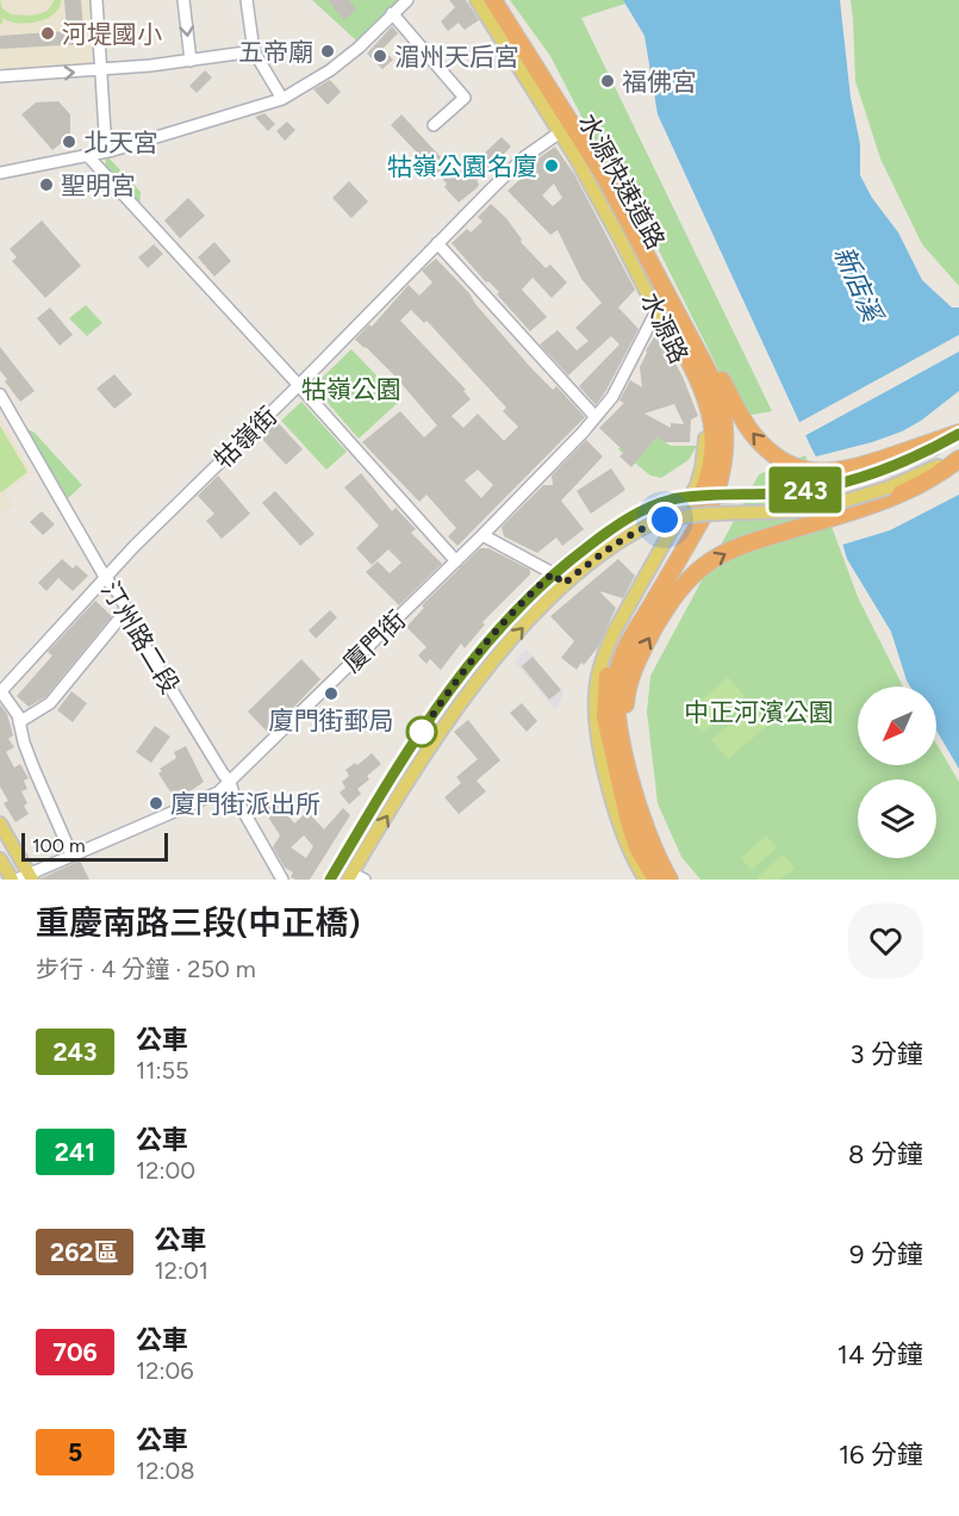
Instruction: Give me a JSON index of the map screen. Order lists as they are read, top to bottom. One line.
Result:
{"streets":{"highway":["水源快速道路"],"main road":["水源路"],"street":["牯嶺街","汀州路二段","廈門街"]},"crossings":[["水源快速道路","水源路"],["水源路","牯嶺街"],["水源路","廈門街"],["牯嶺街","汀州路二段"],["汀州路二段","廈門街"]],"water":["新店溪"],"parks":["牯嶺公園","中正河濱公園"],"places":["河堤國小","五帝廟","湄州天后宮","福佛宮","北天宮","牯嶺公園名廈","聖明宮","廈門街郵局","廈門街派出所"],"lines":["bus line 243"],"scale_bar":"100 m","north":"bottom left","page":{"on_map":"243","scale":"100 m","heading":["重慶南路三段(中正橋)","步行 · 4 分鐘 · 250 m"],"list":[{"mark":"243","name":"公車","note":"11:55","value":"3 分鐘"},{"mark":"241","name":"公車","note":"12:00","value":"8 分鐘"},{"mark":"262區","name":"公車","note":"12:01","value":"9 分鐘"},{"mark":"706","name":"公車","note":"12:06","value":"14 分鐘"},{"mark":"5","name":"公車","note":"12:08","value":"16 分鐘"}]}}
